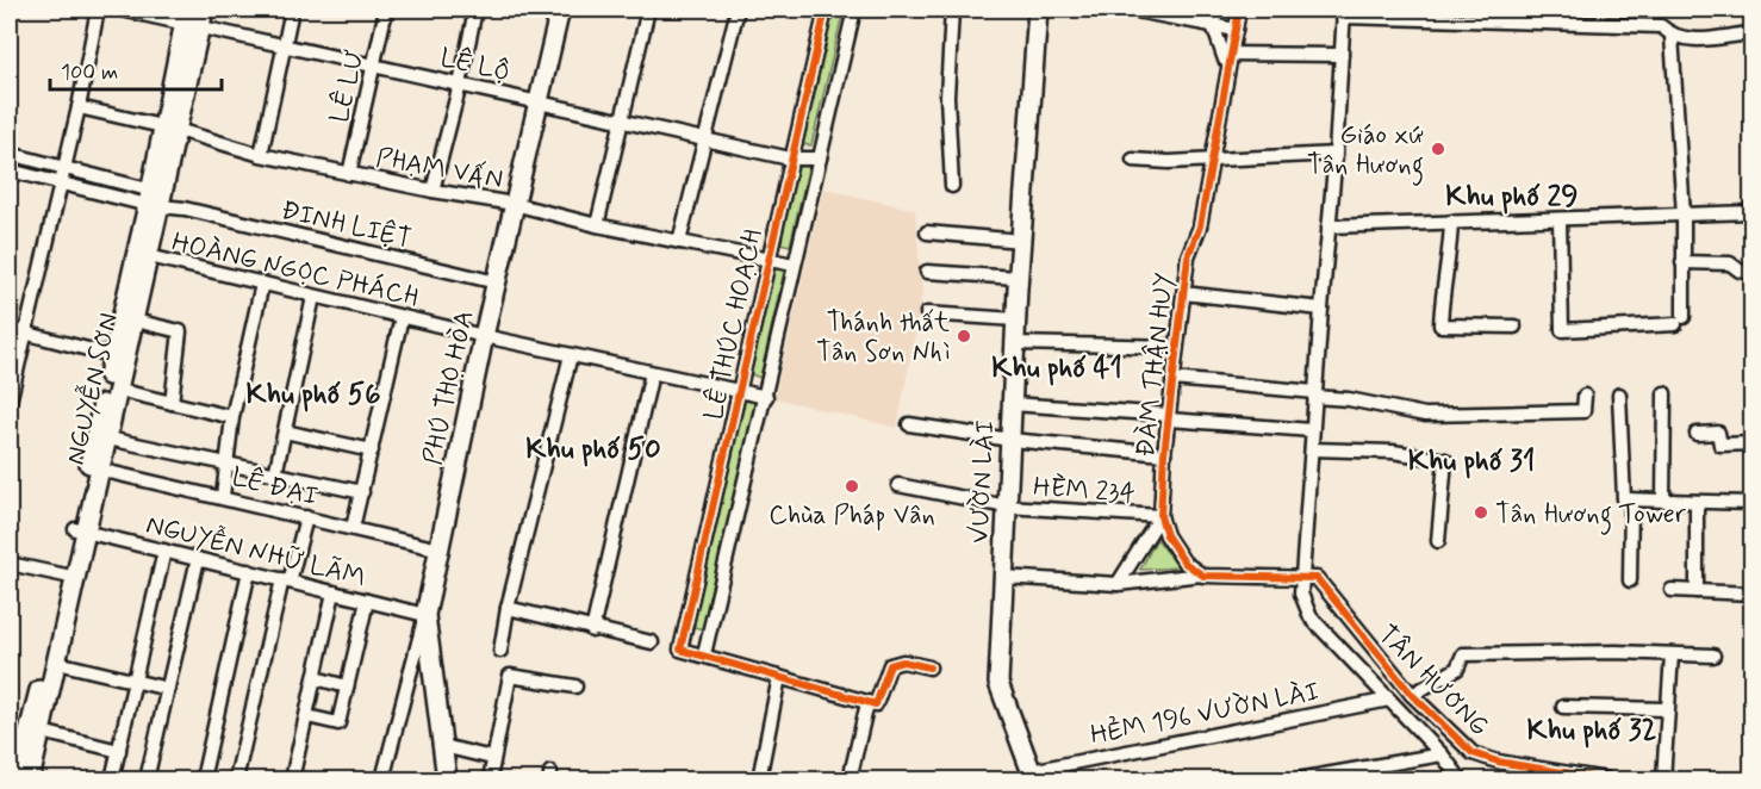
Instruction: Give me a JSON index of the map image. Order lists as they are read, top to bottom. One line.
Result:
{"streets":{"street":["LÊ LỘ","LÊ LƯ","PHẠM VẤN","ĐINH LIỆT","HOÀNG NGỌC PHÁCH","LÊ THÚC HOẠCH","ĐÀM THẬN HUY","PHÚ THỌ HÒA","NGUYỄN SƠN","VƯỜN LÀI","LÊ ĐẠI","HÈM 234","NGUYỄN NHỮ LÃM","TÂN HƯƠNG","HẺM 196 VƯỜN LÀI"]},"crossings":[["LÊ LỘ","LÊ LƯ"],["LÊ LỘ","LÊ THÚC HOẠCH"],["LÊ LỘ","PHÚ THỌ HÒA"],["LÊ LỘ","NGUYỄN SƠN"],["LÊ LƯ","PHẠM VẤN"],["PHẠM VẤN","LÊ THÚC HOẠCH"],["PHẠM VẤN","PHÚ THỌ HÒA"],["PHẠM VẤN","NGUYỄN SƠN"],["ĐINH LIỆT","PHÚ THỌ HÒA"],["ĐINH LIỆT","NGUYỄN SƠN"],["HOÀNG NGỌC PHÁCH","LÊ THÚC HOẠCH"],["HOÀNG NGỌC PHÁCH","PHÚ THỌ HÒA"],["HOÀNG NGỌC PHÁCH","NGUYỄN SƠN"],["ĐÀM THẬN HUY","HÈM 234"],["PHÚ THỌ HÒA","LÊ ĐẠI"],["PHÚ THỌ HÒA","NGUYỄN NHỮ LÃM"],["NGUYỄN SƠN","LÊ ĐẠI"],["NGUYỄN SƠN","NGUYỄN NHỮ LÃM"],["VƯỜN LÀI","HÈM 234"],["VƯỜN LÀI","HẺM 196 VƯỜN LÀI"]],"districts":["Khu phố 29","Khu phố 41","Khu phố 56","Khu phố 50","Khu phố 31","Khu phố 32"],"places":["Giáo xứ Tân Hương","Thánh thất Tân Sơn Nhì","Chùa Pháp Vân","Tân Hương Tower"],"scale_bar":"100 m"}
